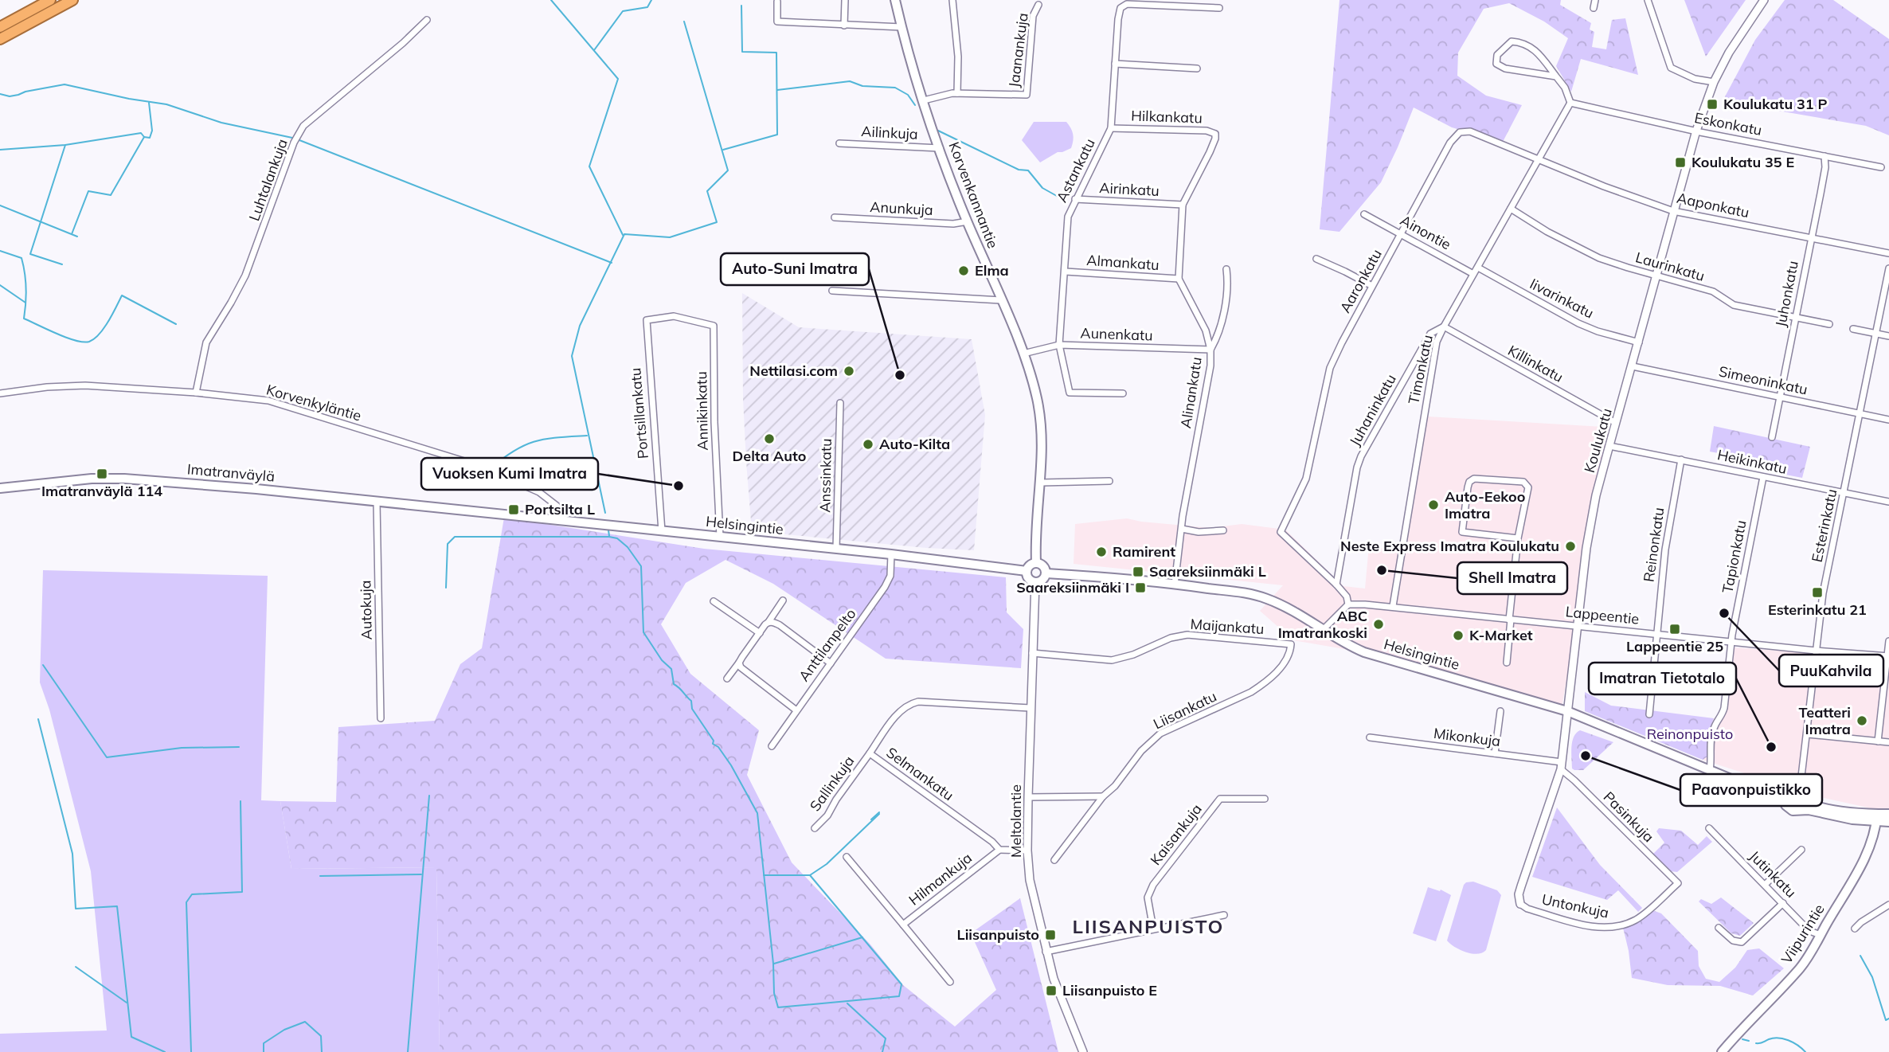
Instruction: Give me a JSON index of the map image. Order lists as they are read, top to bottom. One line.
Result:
{"streets":{"main road":["Korvenkannantie","Imatranväylä","Helsingintie","Viipurintie"],"street":["Jaanankuja","Hilkankatu","Eskonkatu","Ailinkuja","Astankatu","Luhtalankuja","Airinkatu","Aaponkatu","Anunkuja","Ainontie","Almankatu","Laurinkatu","Aaronkatu","Juhonkatu","Iivarinkatu","Aunenkatu","Killinkatu","Timonkatu","Simeoninkatu","Alinankatu","Korvenkyläntie","Juhaninkatu","Annikinkatu","Portsillankatu","Koulukatu","Heikinkatu","Anssinkatu","Esterinkatu","Reinonkatu","Tapionkatu","Autokuja","Lappeentie","Maijankatu","Anttilanpelto","Liisankatu","Mikonkuja","Selmankatu","Sallinkuja","Pasinkuja","Meltolantie","Kaisankuja","Jutinkatu","Hilmankuja","Untonkuja"]},"crossings":[["Jaanankuja","Korvenkannantie"],["Hilkankatu","Astankatu"],["Hilkankatu","Airinkatu"],["Eskonkatu","Juhonkatu"],["Eskonkatu","Timonkatu"],["Eskonkatu","Koulukatu"],["Ailinkuja","Korvenkannantie"],["Astankatu","Airinkatu"],["Astankatu","Almankatu"],["Astankatu","Aunenkatu"],["Luhtalankuja","Korvenkyläntie"],["Korvenkannantie","Anunkuja"],["Korvenkannantie","Aunenkatu"],["Korvenkannantie","Helsingintie"],["Korvenkannantie","Meltolantie"],["Aaponkatu","Aaronkatu"],["Aaponkatu","Juhonkatu"],["Aaponkatu","Timonkatu"],["Aaponkatu","Koulukatu"],["Ainontie","Aaronkatu"],["Ainontie","Timonkatu"],["Almankatu","Alinankatu"],["Laurinkatu","Juhonkatu"],["Laurinkatu","Timonkatu"],["Laurinkatu","Koulukatu"],["Aaronkatu","Timonkatu"],["Aaronkatu","Juhaninkatu"],["Juhonkatu","Simeoninkatu"],["Iivarinkatu","Timonkatu"],["Iivarinkatu","Koulukatu"],["Aunenkatu","Alinankatu"],["Killinkatu","Timonkatu"],["Killinkatu","Juhaninkatu"],["Killinkatu","Koulukatu"],["Timonkatu","Juhaninkatu"],["Timonkatu","Lappeentie"],["Simeoninkatu","Koulukatu"],["Simeoninkatu","Esterinkatu"],["Alinankatu","Helsingintie"],["Korvenkyläntie","Helsingintie"],["Annikinkatu","Portsillankatu"],["Annikinkatu","Helsingintie"],["Portsillankatu","Helsingintie"],["Koulukatu","Heikinkatu"],["Koulukatu","Helsingintie"],["Koulukatu","Lappeentie"],["Koulukatu","Mikonkuja"],["Koulukatu","Pasinkuja"],["Koulukatu","Untonkuja"],["Heikinkatu","Esterinkatu"],["Heikinkatu","Reinonkatu"],["Heikinkatu","Tapionkatu"],["Imatranväylä","Helsingintie"],["Imatranväylä","Autokuja"],["Anssinkatu","Helsingintie"],["Helsingintie","Esterinkatu"],["Helsingintie","Tapionkatu"],["Helsingintie","Anttilanpelto"],["Helsingintie","Meltolantie"],["Esterinkatu","Lappeentie"],["Reinonkatu","Lappeentie"],["Tapionkatu","Lappeentie"],["Maijankatu","Liisankatu"],["Maijankatu","Meltolantie"],["Mikonkuja","Pasinkuja"],["Selmankatu","Sallinkuja"],["Selmankatu","Meltolantie"],["Selmankatu","Hilmankuja"],["Pasinkuja","Untonkuja"],["Jutinkatu","Viipurintie"]],"districts":["LIISANPUISTO"],"parks":["Reinonpuisto"],"places":{"transit":["Koulukatu 31 P","Koulukatu 35 E","Imatranväylä 114","Portsilta L","Saareksiinmäki L","Saareksiinmäki I","Esterinkatu 21","Lappeentie 25","Liisanpuisto","Liisanpuisto E"],"other":["Elma","Nettilasi.com","Auto-Suni Imatra","Delta Auto","Auto-Kilta","Vuoksen Kumi Imatra","Auto-Eekoo Imatra","Neste Express Imatra Koulukatu","Ramirent","Shell Imatra","PuuKahvila","ABC Imatrankoski","K-Market","Teatteri Imatra","Imatran Tietotalo","Paavonpuistikko"]}}
